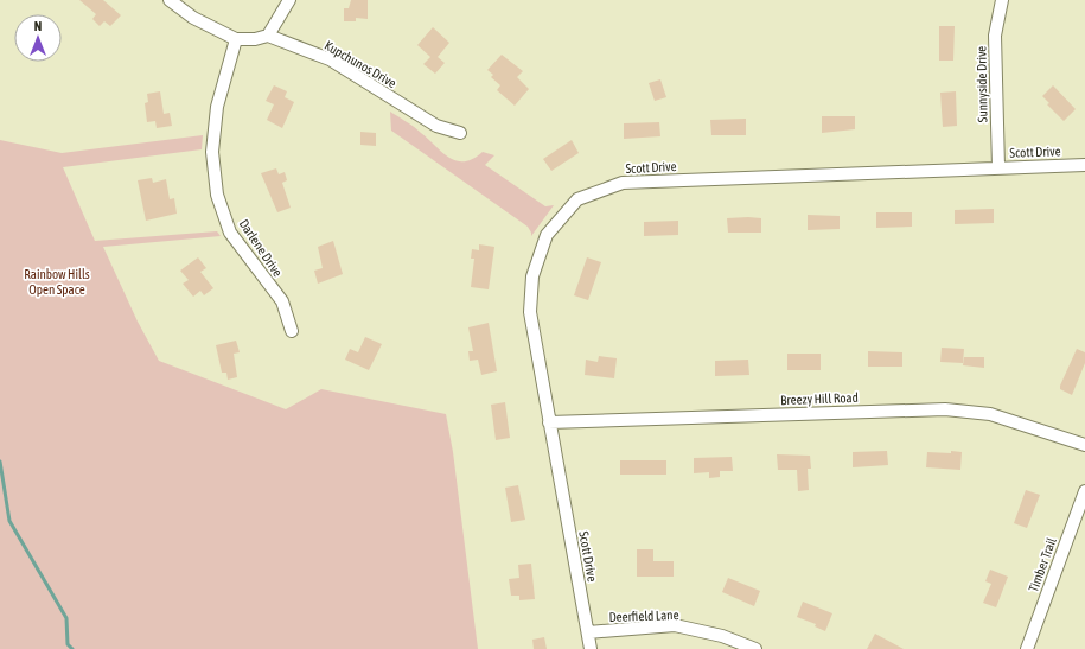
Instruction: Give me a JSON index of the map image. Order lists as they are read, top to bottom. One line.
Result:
{"streets":{"street":["Kupchunos Drive","Sunnyside Drive","Scott Drive","Darlene Drive","Breezy Hill Road","Timber Trail","Deerfield Lane"]},"crossings":[["Kupchunos Drive","Darlene Drive"],["Sunnyside Drive","Scott Drive"],["Scott Drive","Breezy Hill Road"],["Scott Drive","Deerfield Lane"]],"parks":["Rainbow Hills Open Space"],"north":"top"}
